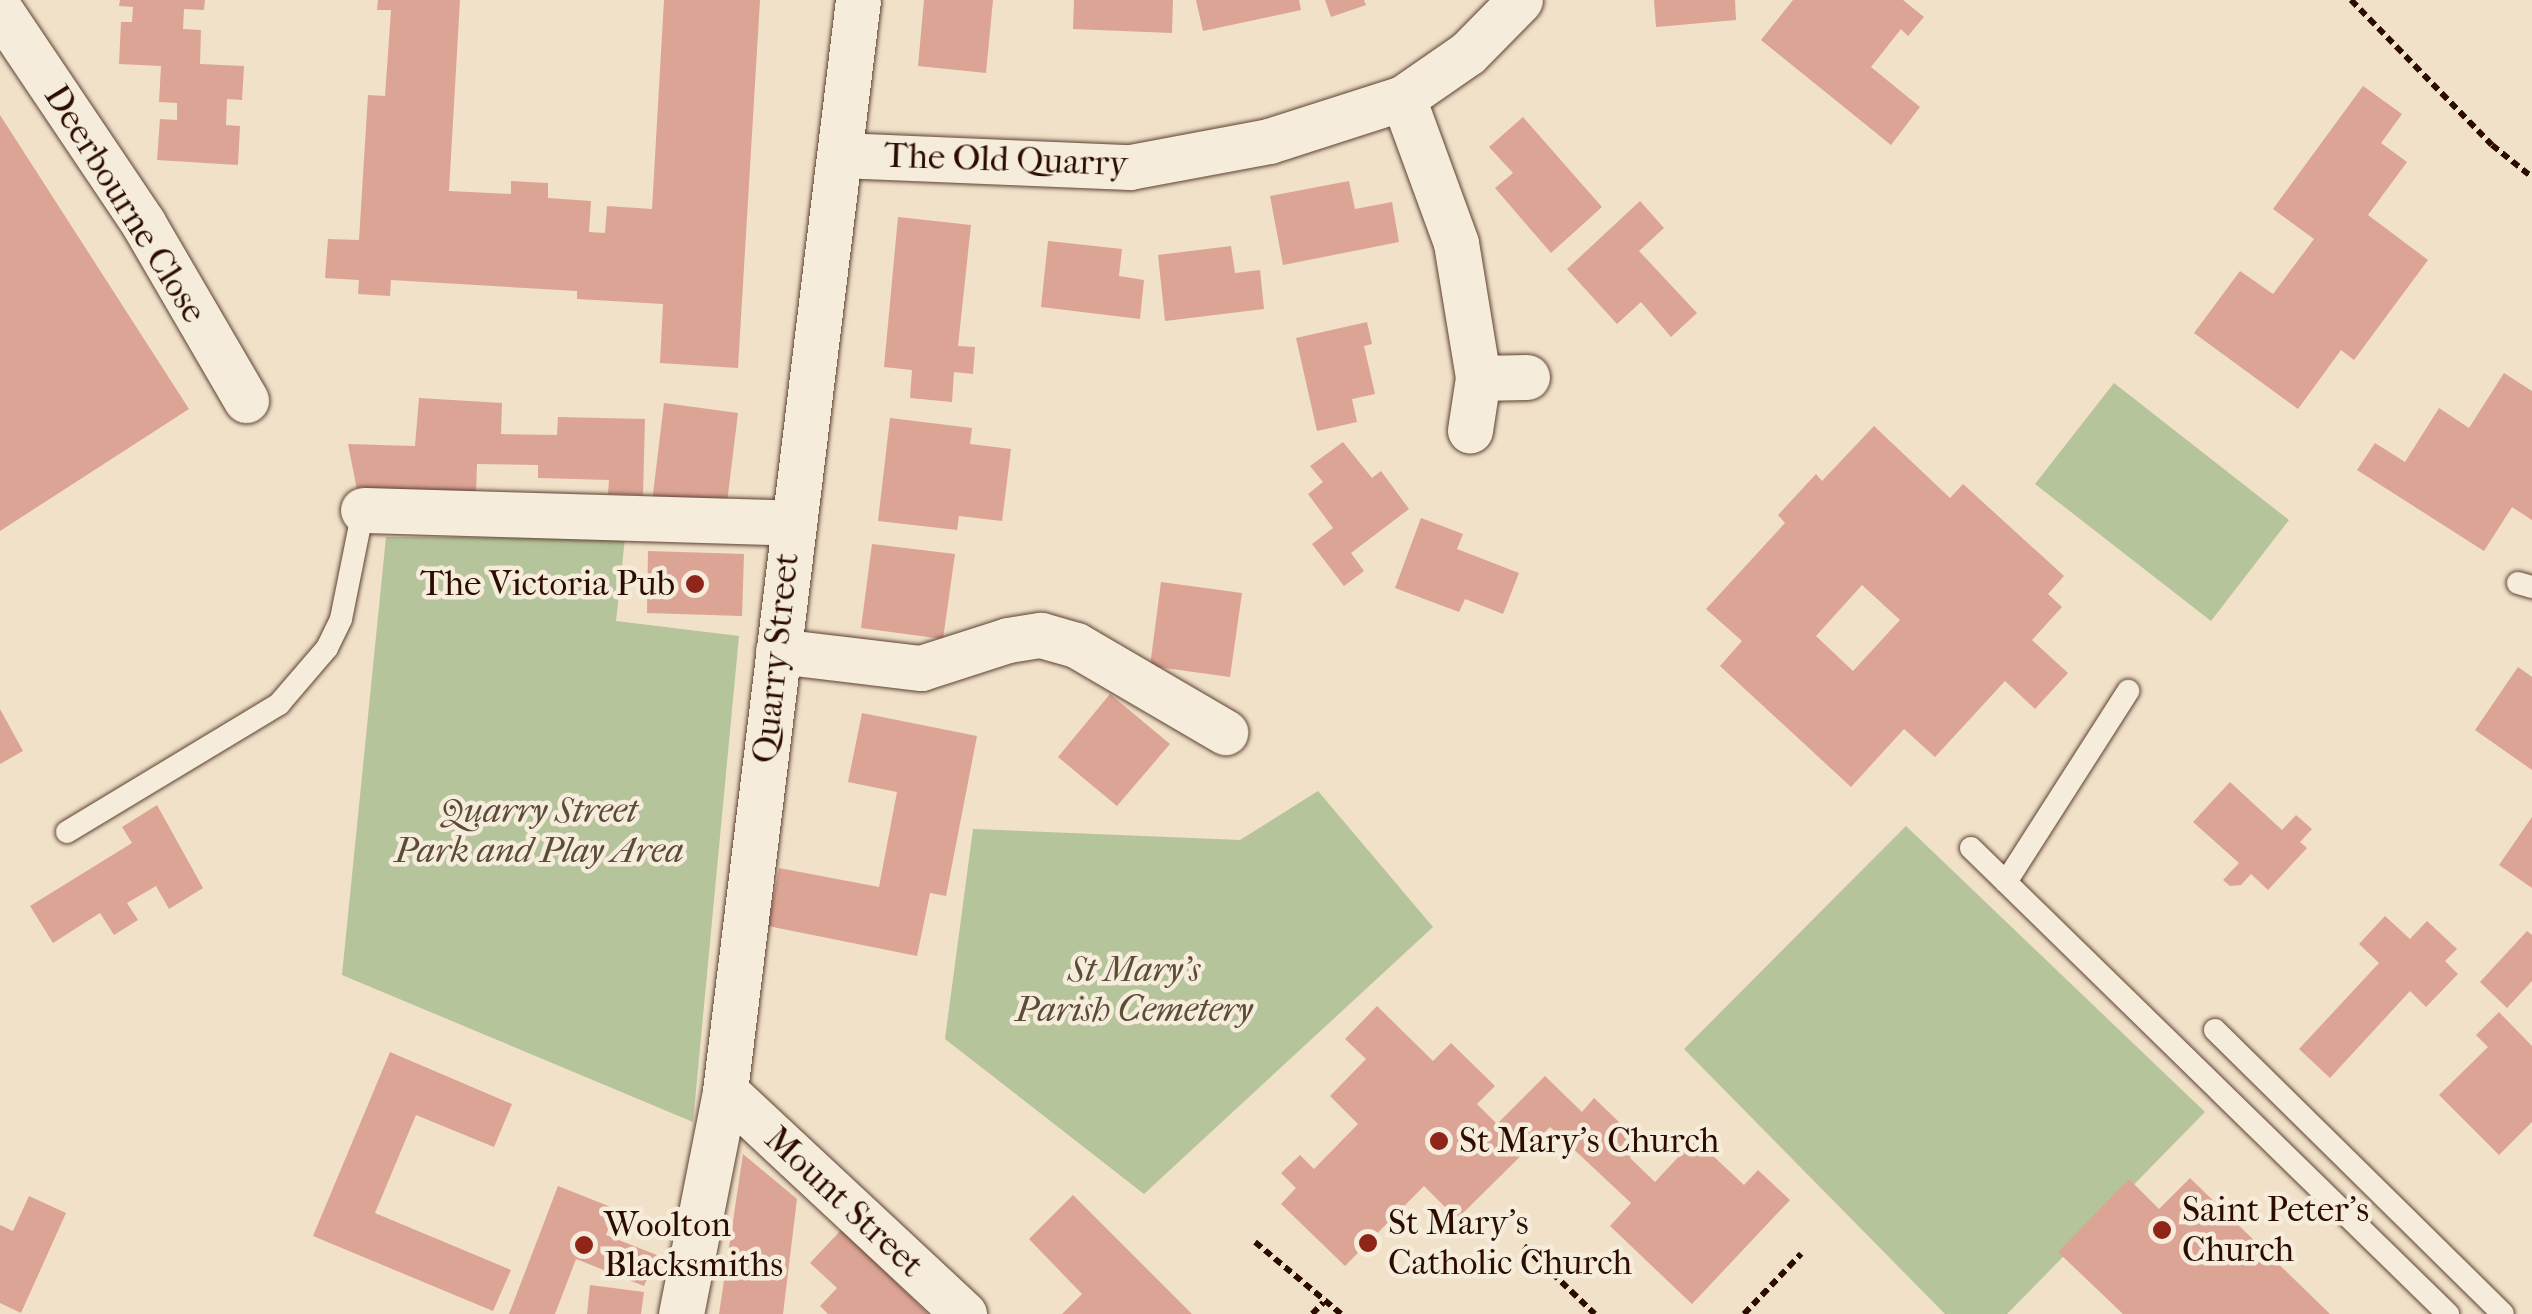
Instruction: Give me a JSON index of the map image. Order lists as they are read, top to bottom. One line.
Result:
{"streets":{"street":["The Old Quarry","Deerbourne Close","Quarry Street","Mount Street"]},"crossings":[["The Old Quarry","Quarry Street"],["Quarry Street","Mount Street"]],"parks":["Quarry Street Park and Play Area","St Mary's Parish Cemetery"],"places":["The Victoria Pub","St Mary's Church","Saint Peter's Church","St Mary's Catholic Church","Woolton Blacksmiths"]}
